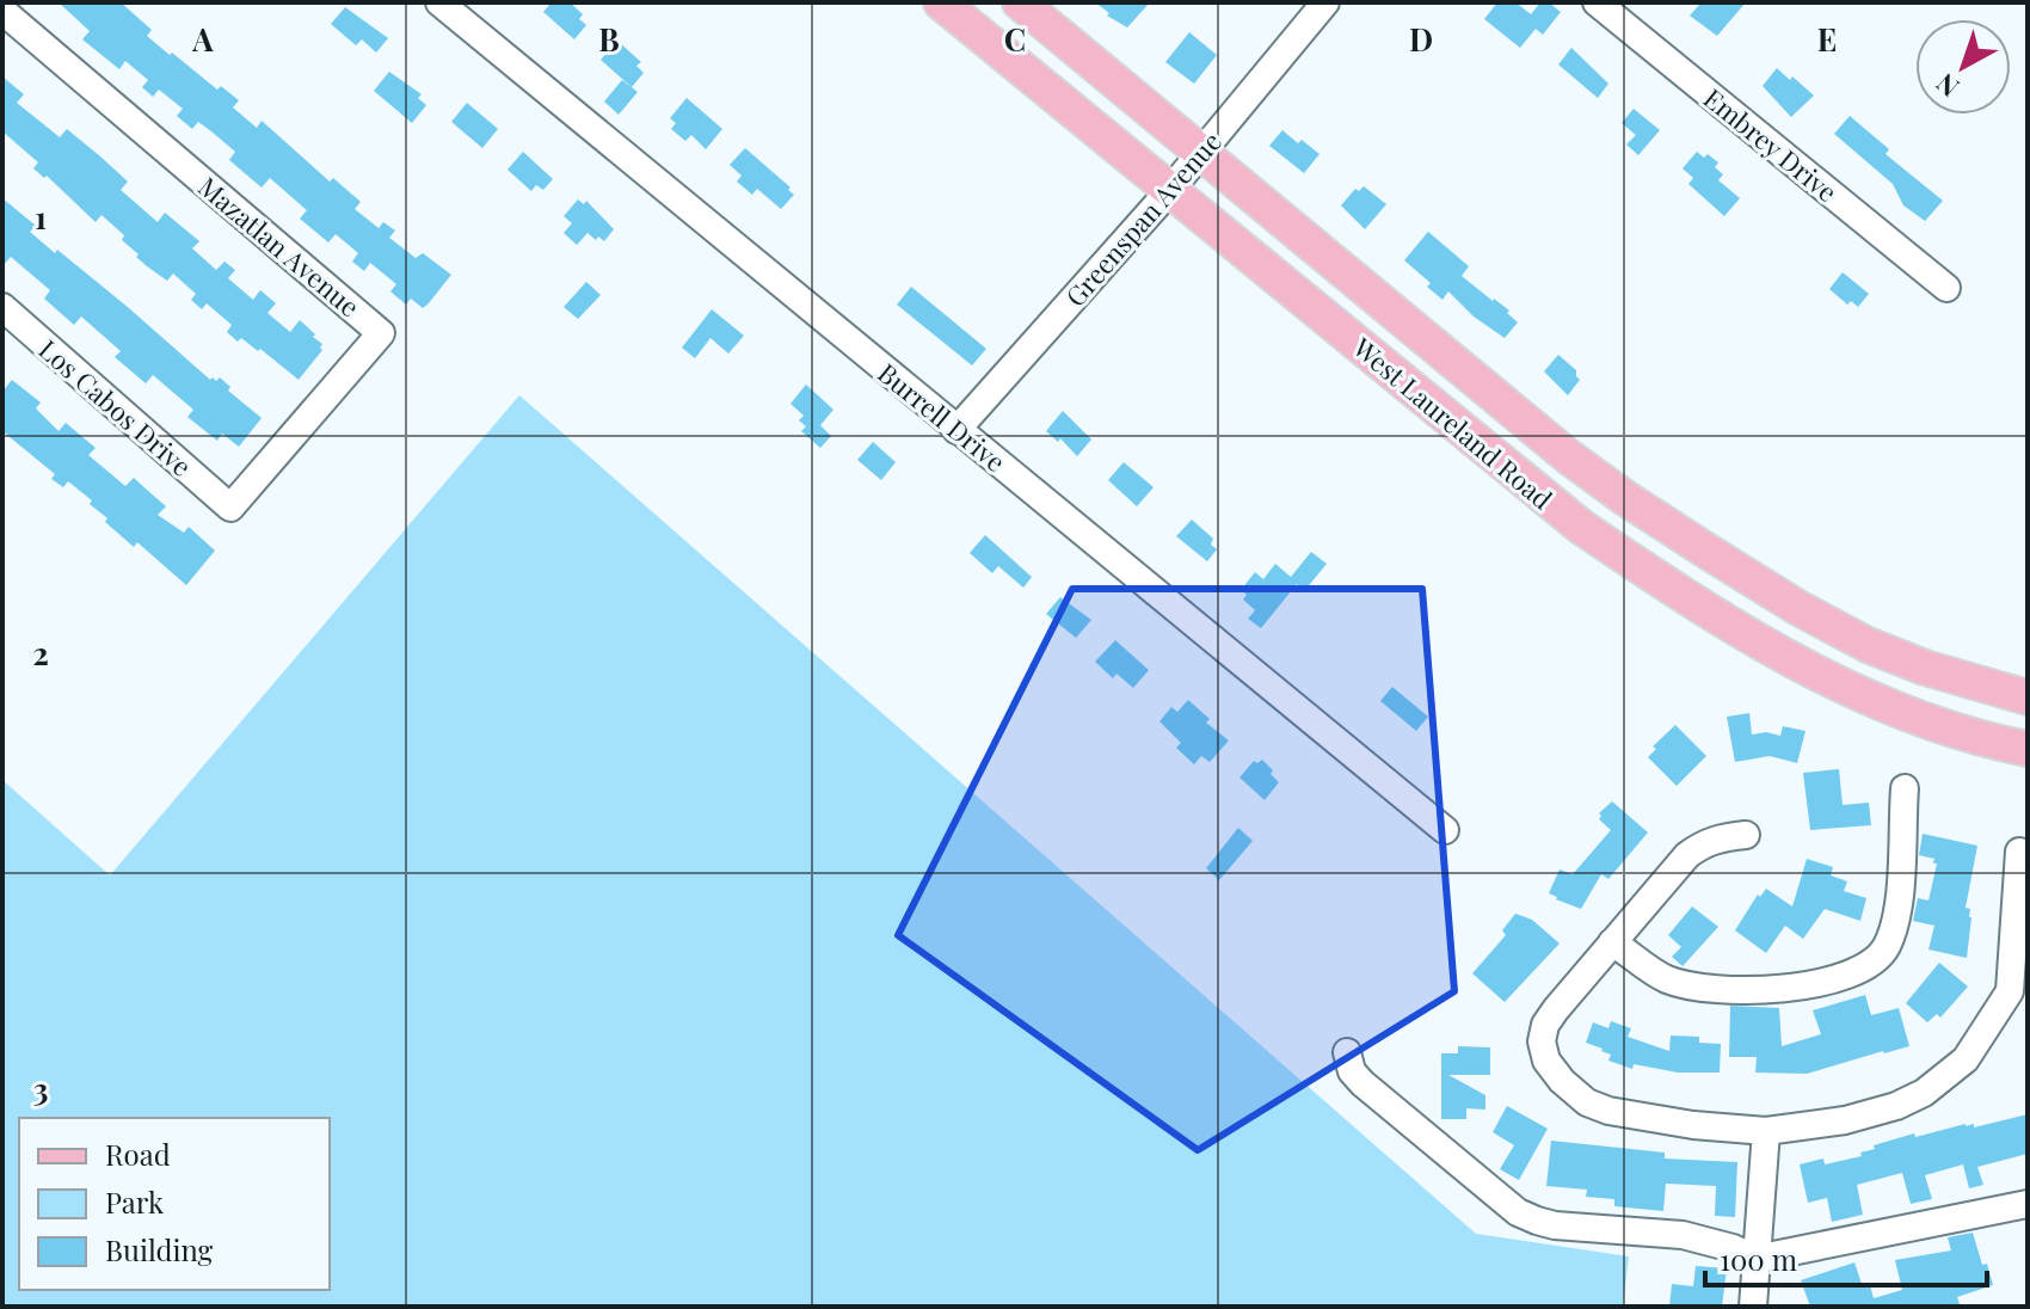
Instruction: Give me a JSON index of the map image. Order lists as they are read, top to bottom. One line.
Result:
{"streets":{"main road":["West Laureland Road"],"street":["Embrey Drive","Greenspan Avenue","Mazatlan Avenue","Los Cabos Drive","Burrell Drive"]},"crossings":[["Greenspan Avenue","Burrell Drive"],["Greenspan Avenue","West Laureland Road"],["Mazatlan Avenue","Los Cabos Drive"]],"legend":["Road","Park","Building"],"scale_bar":"100 m","north":"bottom left","grid":{"columns":["A","B","C","D","E"],"rows":["1","2","3"]}}
